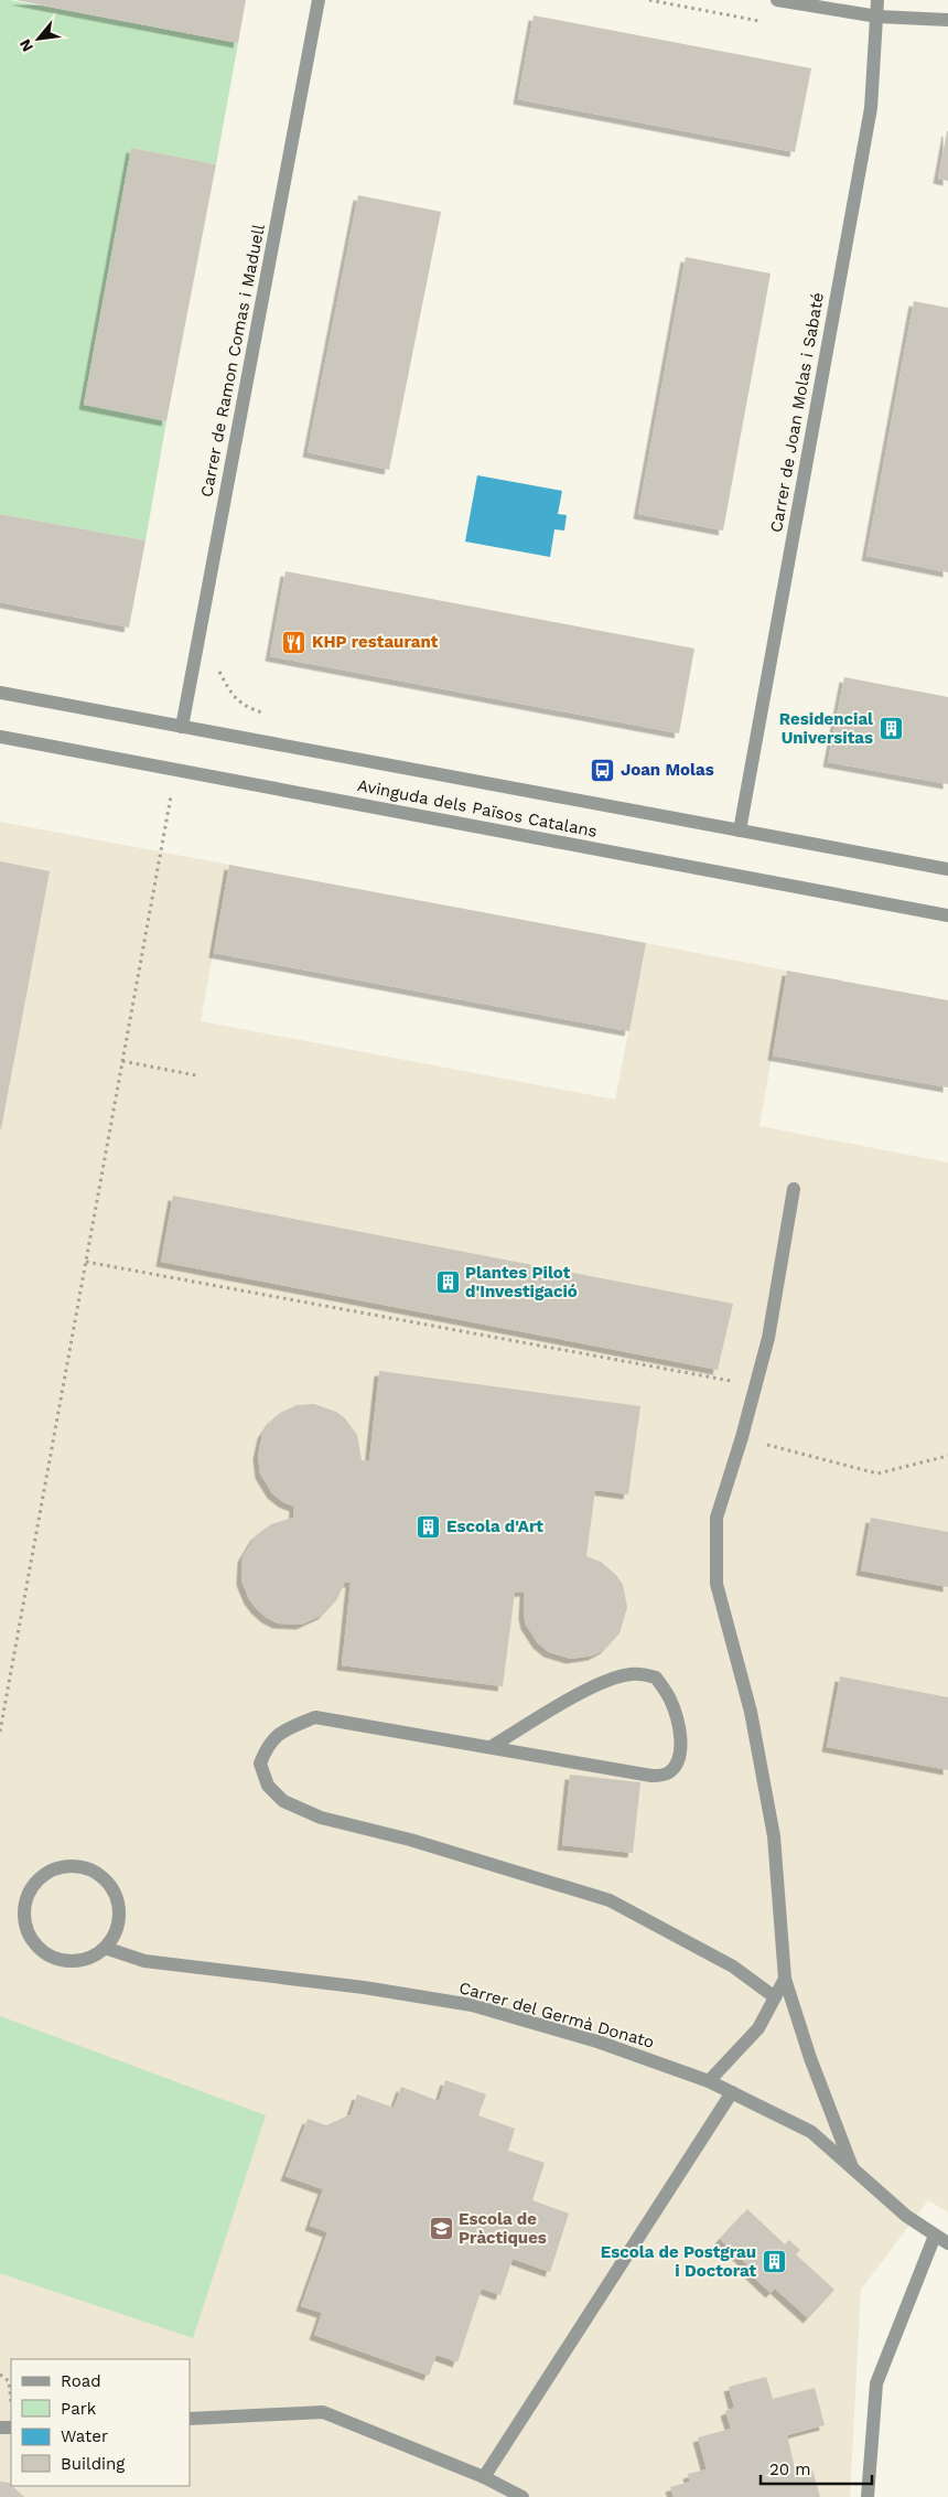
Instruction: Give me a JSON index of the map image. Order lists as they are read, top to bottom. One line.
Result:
{"streets":{"street":["Carrer de Ramon Comas i Maduell","Carrer de Joan Molas i Sabaté","Avinguda dels Països Catalans","Carrer del Germà Donato"]},"crossings":[["Carrer de Ramon Comas i Maduell","Avinguda dels Països Catalans"],["Carrer de Joan Molas i Sabaté","Avinguda dels Països Catalans"]],"places":{"restaurant":["KHP restaurant"],"building":["Residencial Universitas","Plantes Pilot d'Investigació","Escola d'Art","Escola de Postgrau i Doctorat"],"bus stop":["Joan Molas"],"school or university":["Escola de Pràctiques"]},"legend":["Road","Park","Water","Building"],"scale_bar":"20 m","north":"bottom left"}
